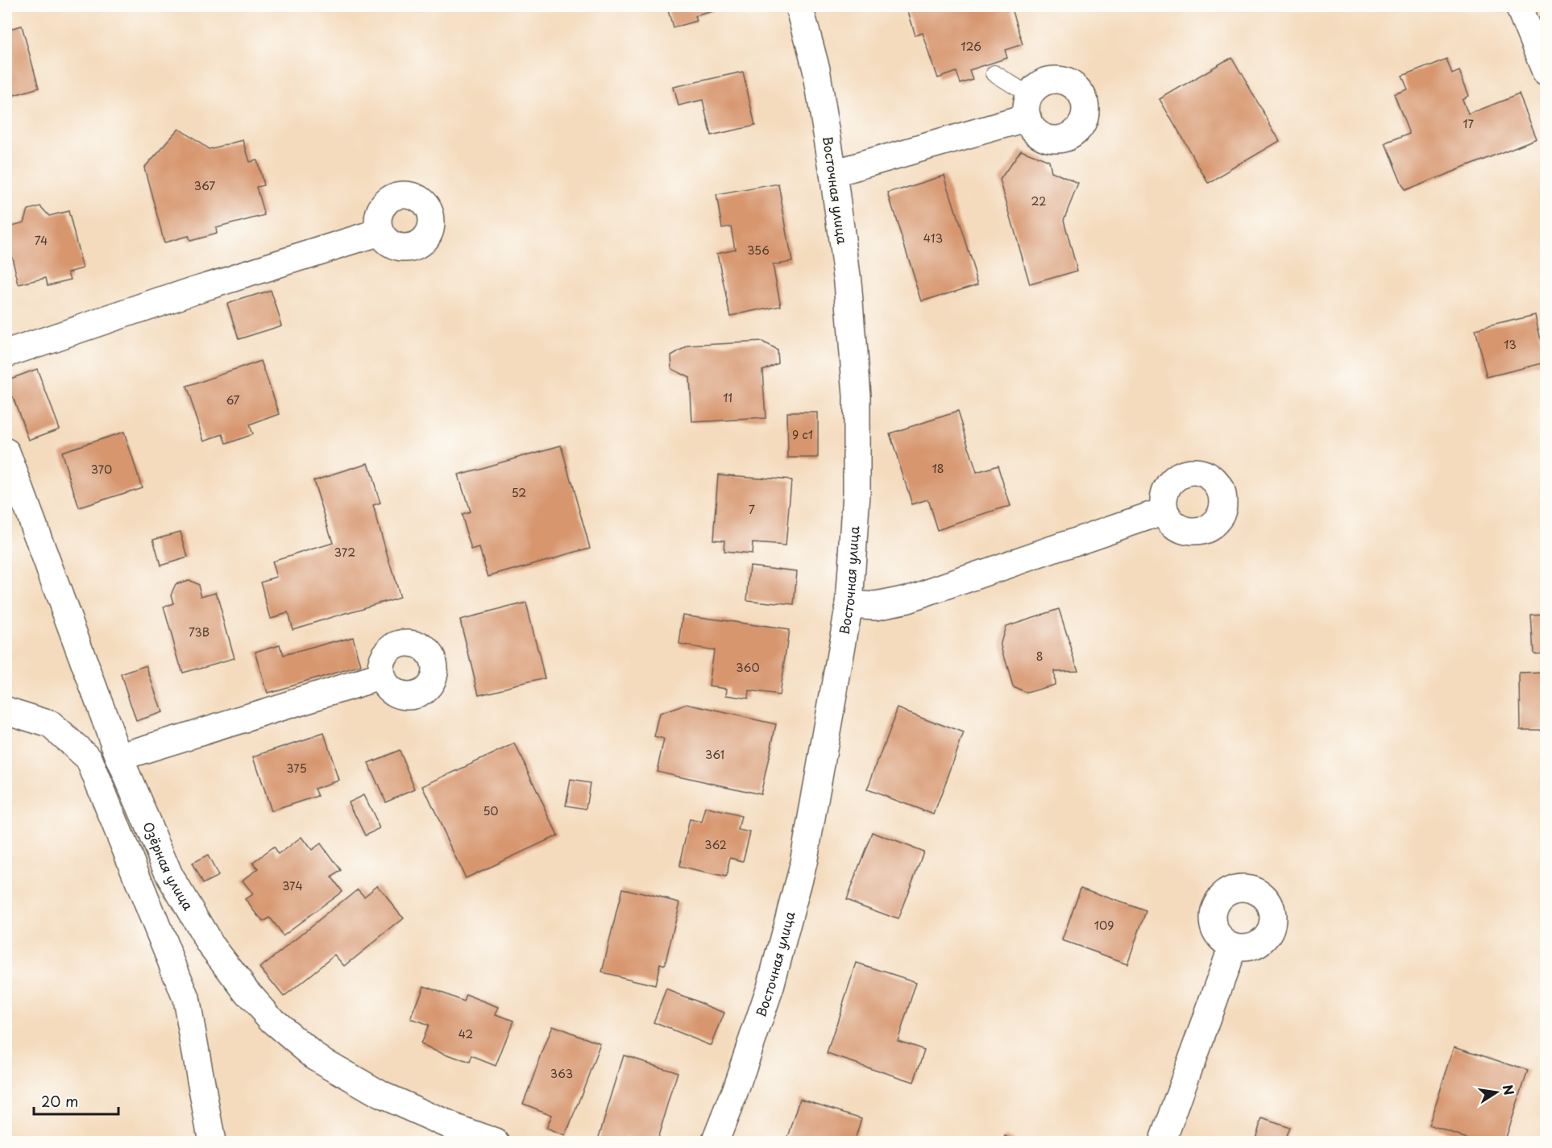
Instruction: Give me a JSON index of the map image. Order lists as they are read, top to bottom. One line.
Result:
{"streets":{"street":["Восточная улица","Озёрная улица"]},"house_numbers":["126","17","367","22","413","74","356","13","11","67","9 с1","18","370","52","7","372","73В","8","360","361","375","50","362","374","109","42","363"],"scale_bar":"20 m","north":"right"}
